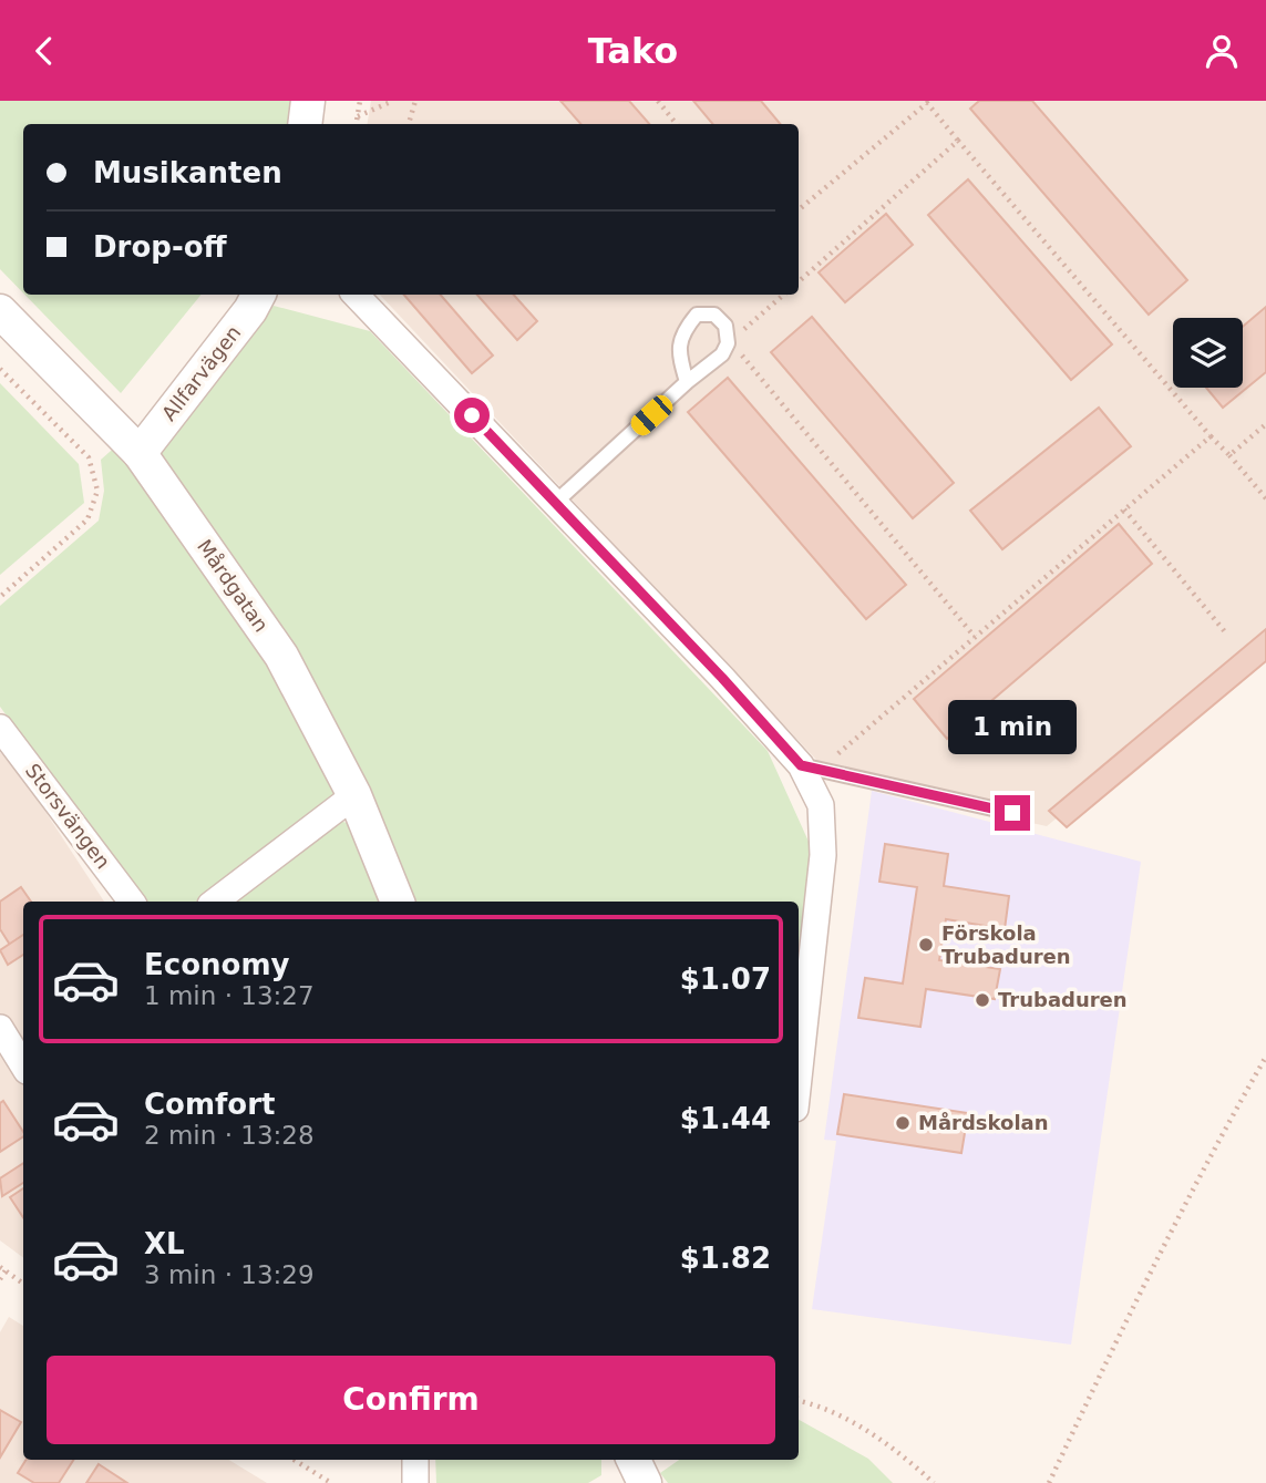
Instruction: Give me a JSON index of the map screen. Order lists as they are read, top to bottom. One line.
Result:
{"streets":{"street":["Allfarvägen","Mårdgatan","Storsvängen"]},"crossings":[["Allfarvägen","Mårdgatan"]],"places":["Förskola Trubaduren","Trubaduren","Mårdskolan"],"page":{"header":"Tako","banner":["Musikanten","Drop-off"],"bubble":"1 min","list":[{"name":"Economy","note":"1 min · 13:27","value":"$1.07"},{"name":"Comfort","note":"2 min · 13:28","value":"$1.44"},{"name":"XL","note":"3 min · 13:29","value":"$1.82"}],"buttons":"Confirm"}}
